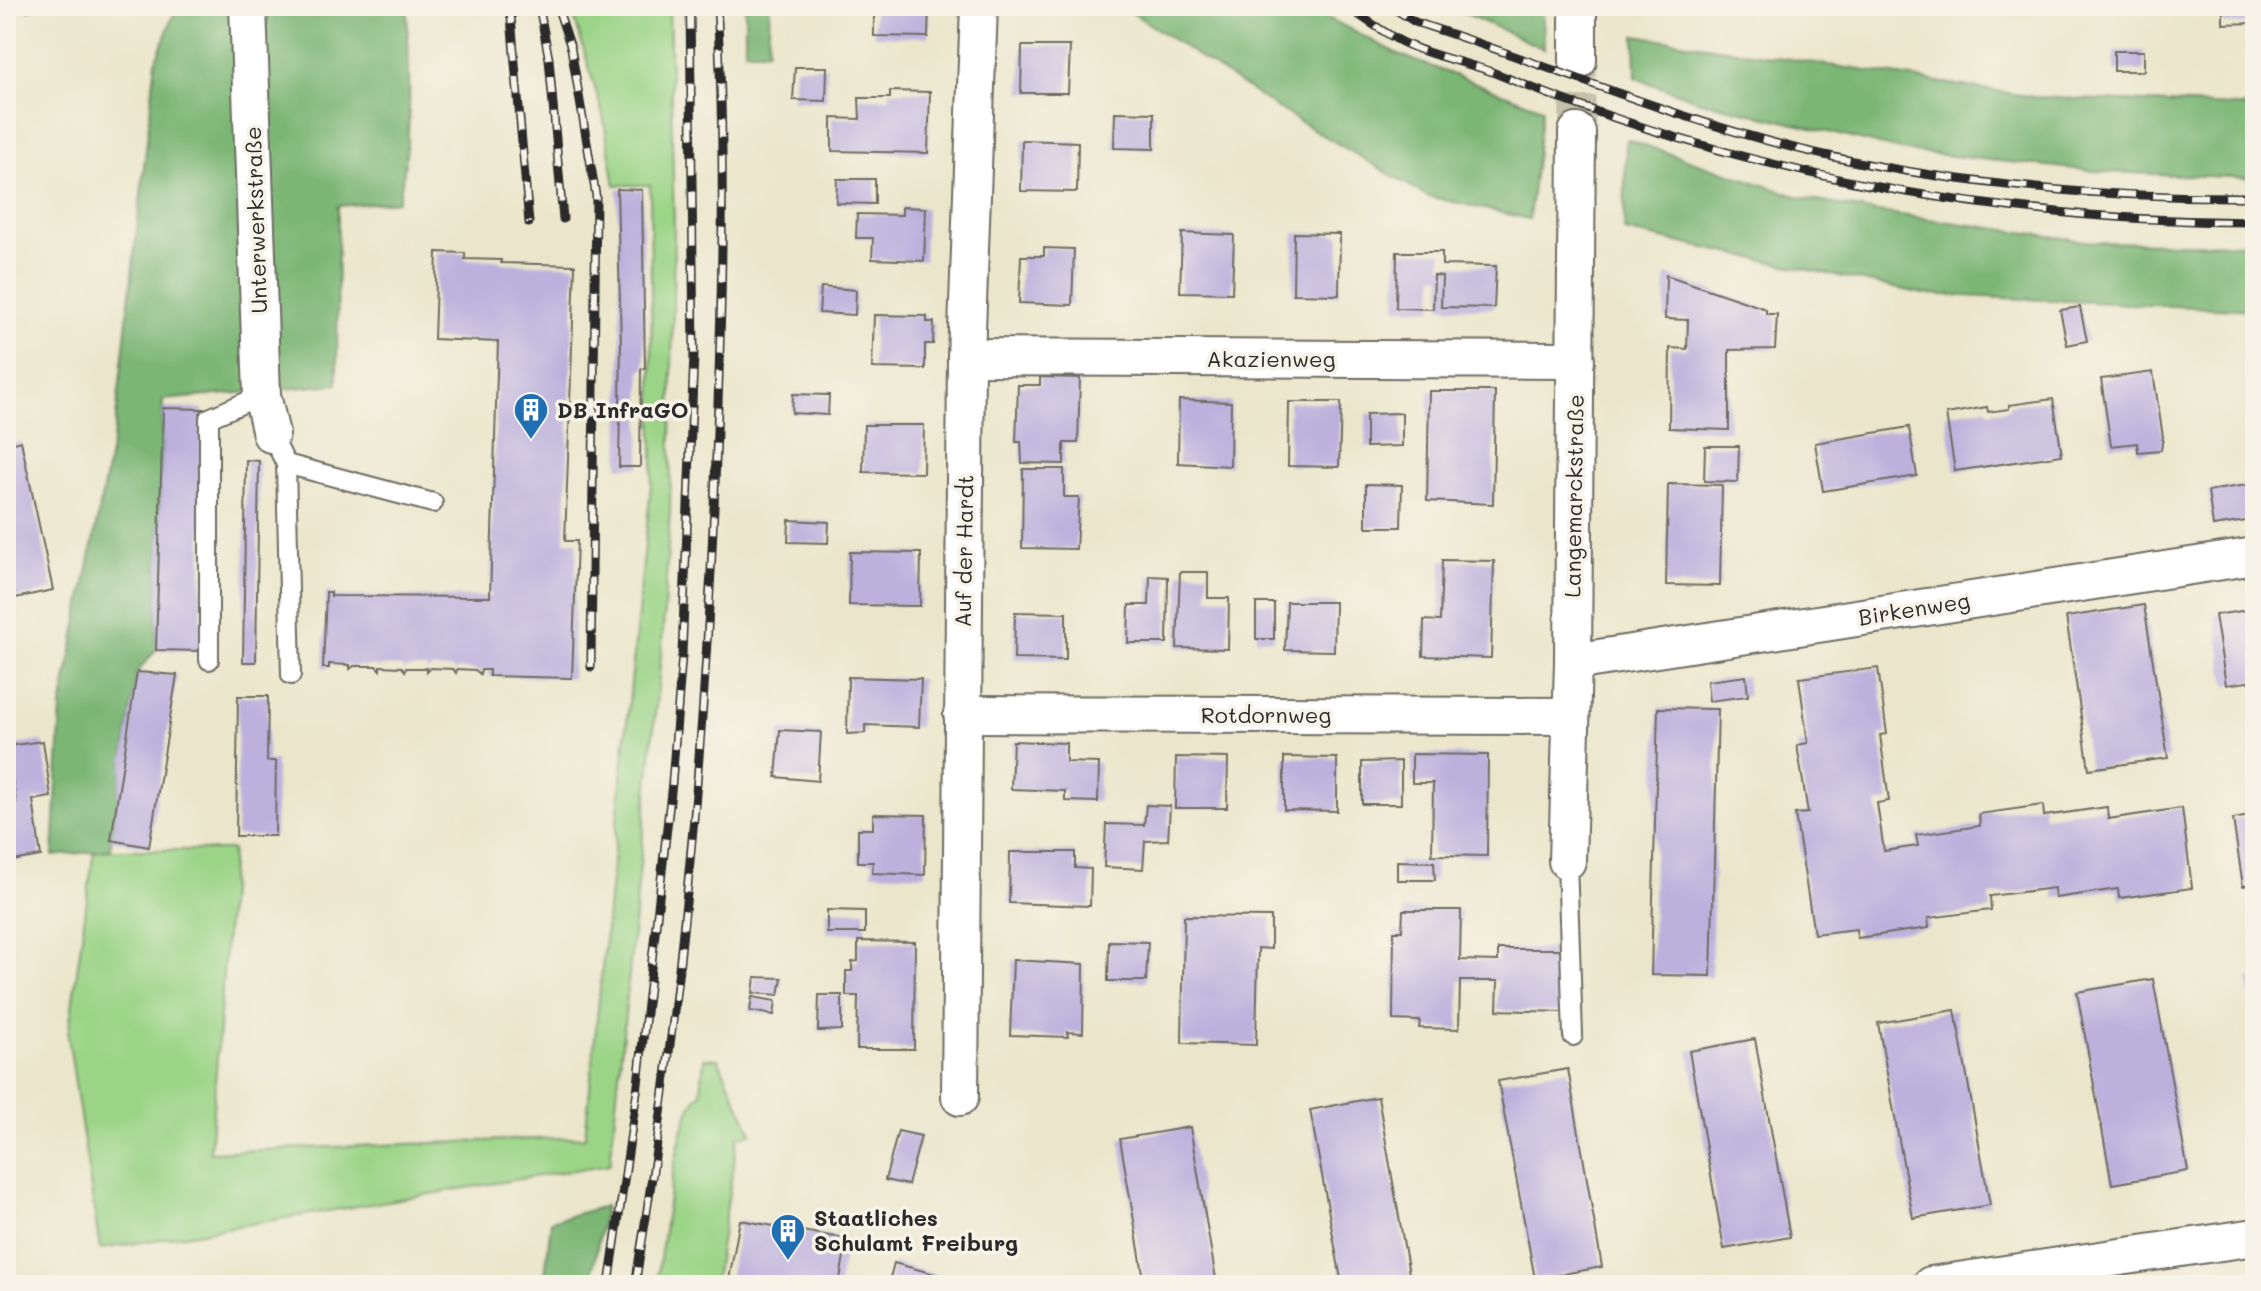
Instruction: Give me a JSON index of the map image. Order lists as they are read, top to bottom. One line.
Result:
{"streets":{"street":["Unterwerkstraße","Akazienweg","Langemarckstraße","Auf der Hardt","Birkenweg","Rotdornweg"]},"crossings":[["Akazienweg","Langemarckstraße"],["Akazienweg","Auf der Hardt"],["Langemarckstraße","Birkenweg"],["Langemarckstraße","Rotdornweg"],["Auf der Hardt","Rotdornweg"]],"places":{"building":["DB InfraGO","Staatliches Schulamt Freiburg"]}}
